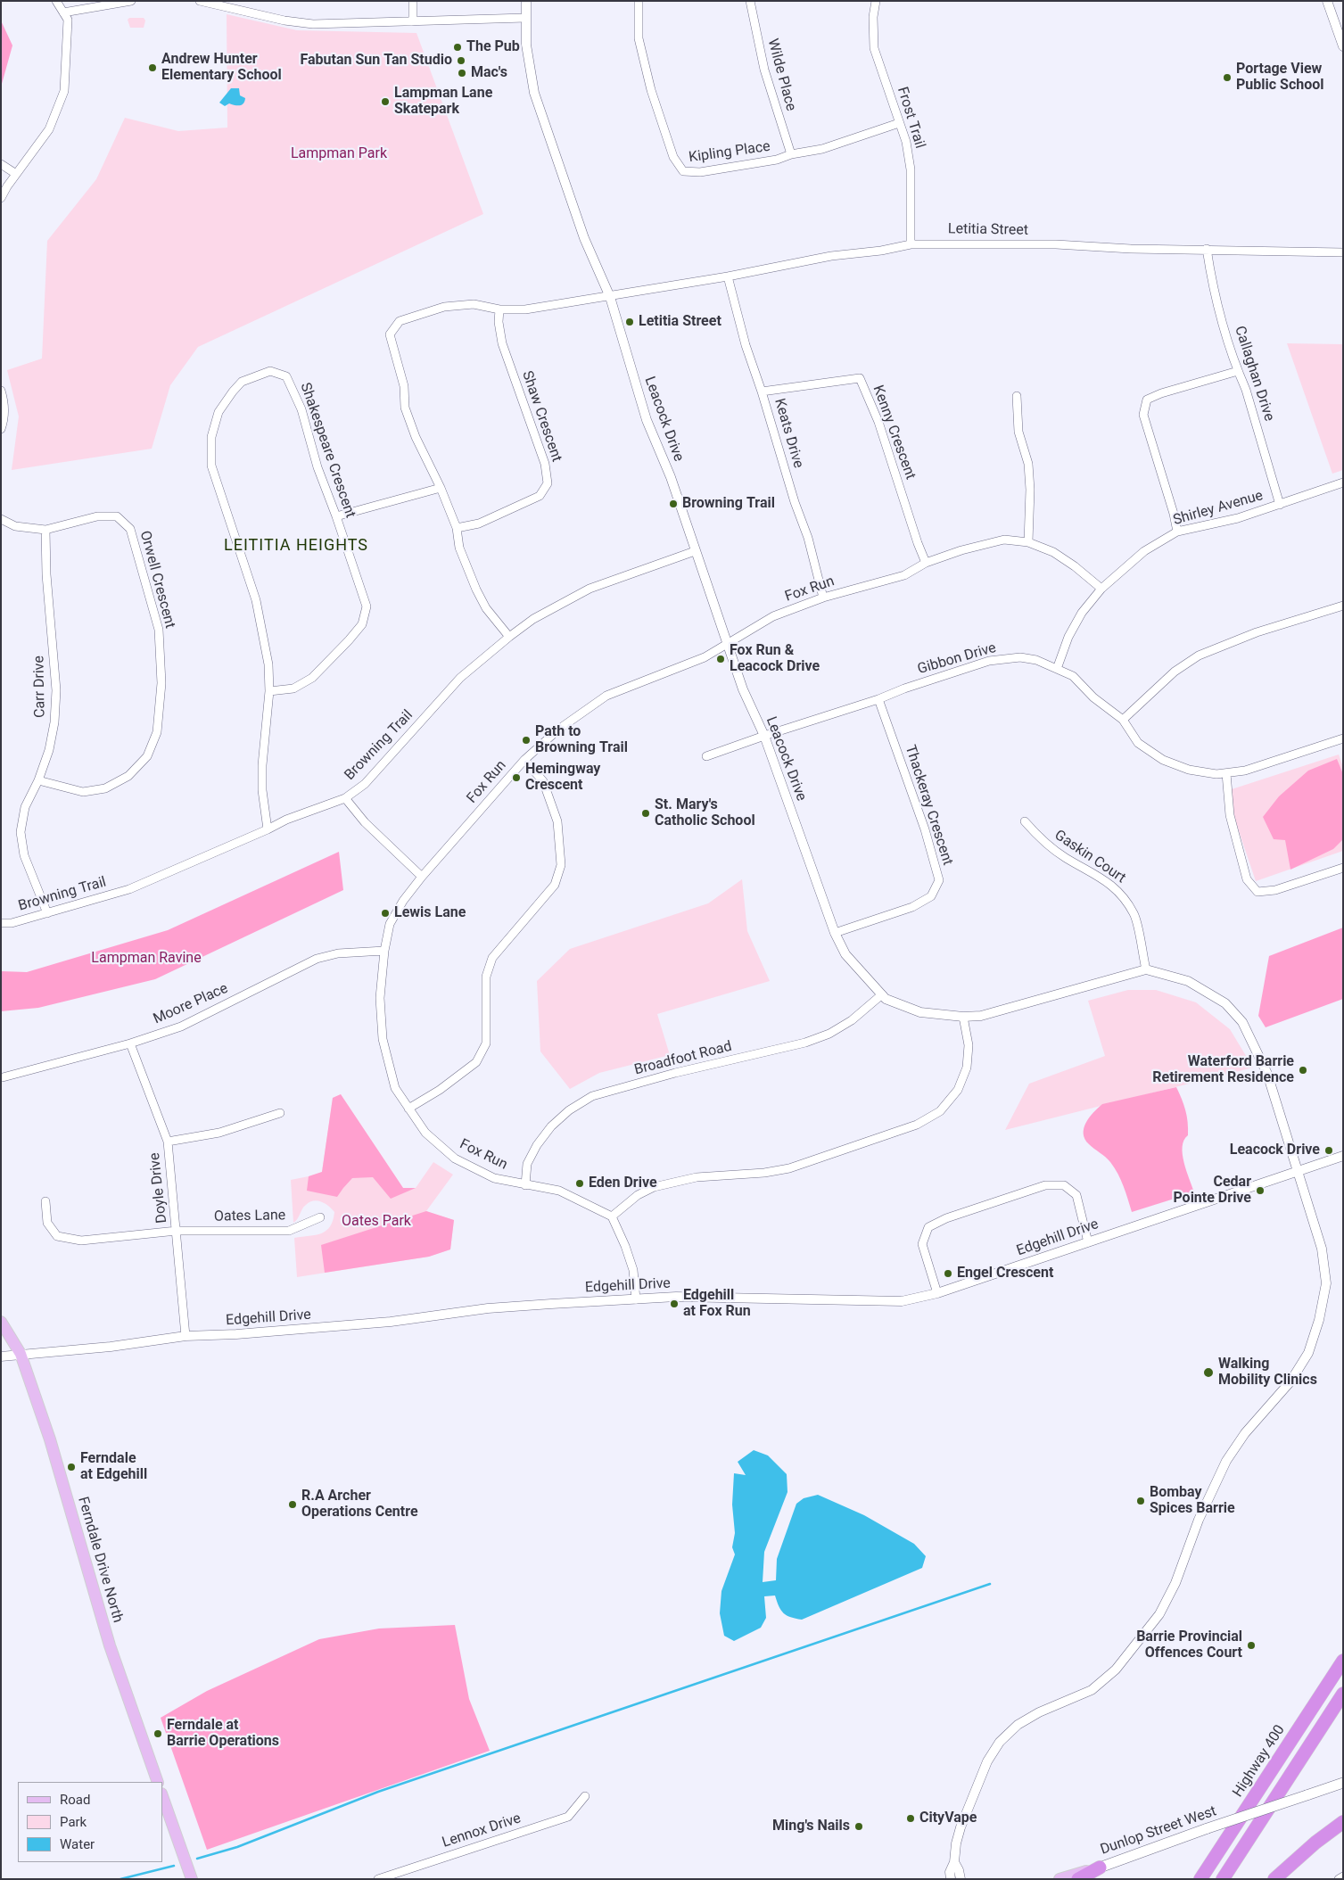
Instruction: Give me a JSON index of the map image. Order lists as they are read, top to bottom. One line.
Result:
{"streets":{"highway":["Highway 400"],"main road":["Ferndale Drive North","Dunlop Street West"],"street":["Wilde Place","Frost Trail","Kipling Place","Letitia Street","Callaghan Drive","Shaw Crescent","Leacock Drive","Kenny Crescent","Keats Drive","Shakespeare Crescent","Shirley Avenue","Orwell Crescent","Fox Run","Gibbon Drive","Carr Drive","Browning Trail","Thackeray Crescent","Gaskin Court","Moore Place","Broadfoot Road","Doyle Drive","Oates Lane","Edgehill Drive","Lennox Drive"]},"crossings":[["Wilde Place","Kipling Place"],["Frost Trail","Kipling Place"],["Frost Trail","Letitia Street"],["Letitia Street","Callaghan Drive"],["Letitia Street","Shaw Crescent"],["Letitia Street","Leacock Drive"],["Letitia Street","Keats Drive"],["Letitia Street","Browning Trail"],["Callaghan Drive","Shirley Avenue"],["Leacock Drive","Fox Run"],["Leacock Drive","Gibbon Drive"],["Leacock Drive","Browning Trail"],["Leacock Drive","Thackeray Crescent"],["Leacock Drive","Gaskin Court"],["Leacock Drive","Broadfoot Road"],["Leacock Drive","Edgehill Drive"],["Kenny Crescent","Keats Drive"],["Kenny Crescent","Fox Run"],["Keats Drive","Fox Run"],["Shakespeare Crescent","Browning Trail"],["Shirley Avenue","Fox Run"],["Shirley Avenue","Gibbon Drive"],["Orwell Crescent","Carr Drive"],["Fox Run","Moore Place"],["Fox Run","Broadfoot Road"],["Gibbon Drive","Thackeray Crescent"],["Carr Drive","Browning Trail"],["Moore Place","Doyle Drive"],["Doyle Drive","Oates Lane"],["Doyle Drive","Edgehill Drive"],["Edgehill Drive","Ferndale Drive North"]],"districts":["LEITITIA HEIGHTS"],"parks":["Lampman Park","Lampman Ravine","Oates Park"],"places":["The Pub","Fabutan Sun Tan Studio","Andrew Hunter Elementary School","Mac's","Portage View Public School","Lampman Lane Skatepark","Letitia Street","Browning Trail","Fox Run & Leacock Drive","Path to Browning Trail","Hemingway Crescent","St. Mary's Catholic School","Lewis Lane","Waterford Barrie Retirement Residence","Leacock Drive","Eden Drive","Cedar Pointe Drive","Engel Crescent","Edgehill at Fox Run","Walking Mobility Clinics","Ferndale at Edgehill","Bombay Spices Barrie","R.A Archer Operations Centre","Barrie Provincial Offences Court","Ferndale at Barrie Operations","CityVape","Ming's Nails"],"legend":["Road","Park","Water"]}
